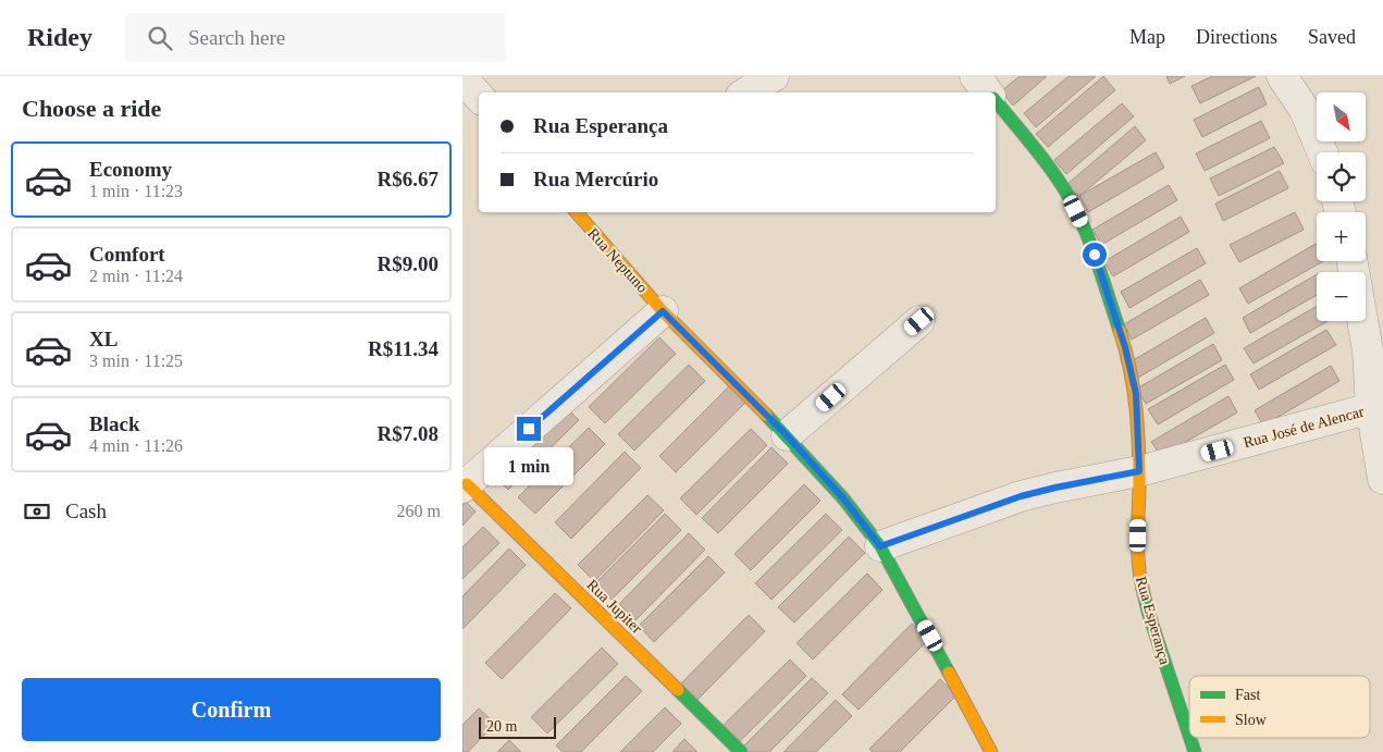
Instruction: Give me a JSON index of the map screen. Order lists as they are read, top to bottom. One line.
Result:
{"streets":{"street":["Rua Neptuno","Rua José de Alencar","Rua Jupiter","Rua Esperança"]},"crossings":[["Rua Neptuno","Rua José de Alencar"],["Rua José de Alencar","Rua Esperança"]],"legend":["Fast","Slow"],"scale_bar":"20 m","north":"bottom right","page":{"header":"Ridey","search":"Search here","nav":["Map","Directions","Saved"],"heading":"Choose a ride","map_buttons":["+","−"],"banner":["Rua Esperança","Rua Mercúrio"],"list":[{"name":"Economy","note":"1 min · 11:23","value":"R$6.67"},{"name":"Comfort","note":"2 min · 11:24","value":"R$9.00"},{"name":"XL","note":"3 min · 11:25","value":"R$11.34"},{"name":"Black","note":"4 min · 11:26","value":"R$7.08"}],"bubble":"1 min","pay":["Cash","260 m"],"buttons":"Confirm","scale":"20 m"}}
